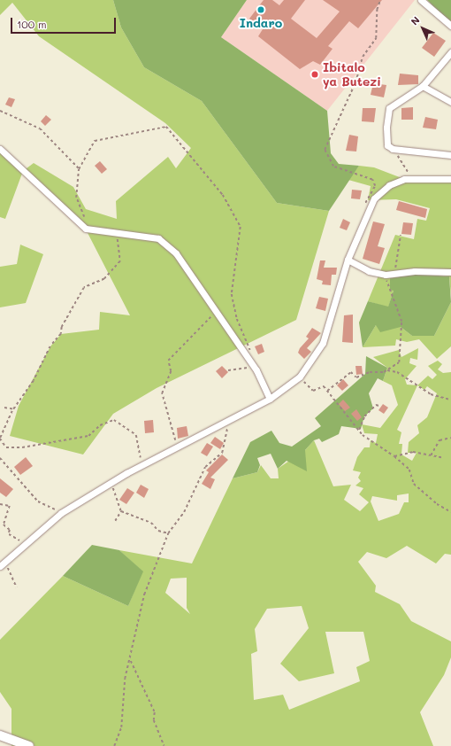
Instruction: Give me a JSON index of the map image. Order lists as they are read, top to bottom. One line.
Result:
{"places":["Indaro","Ibitalo ya Butezi"],"scale_bar":"100 m","north":"top left"}
